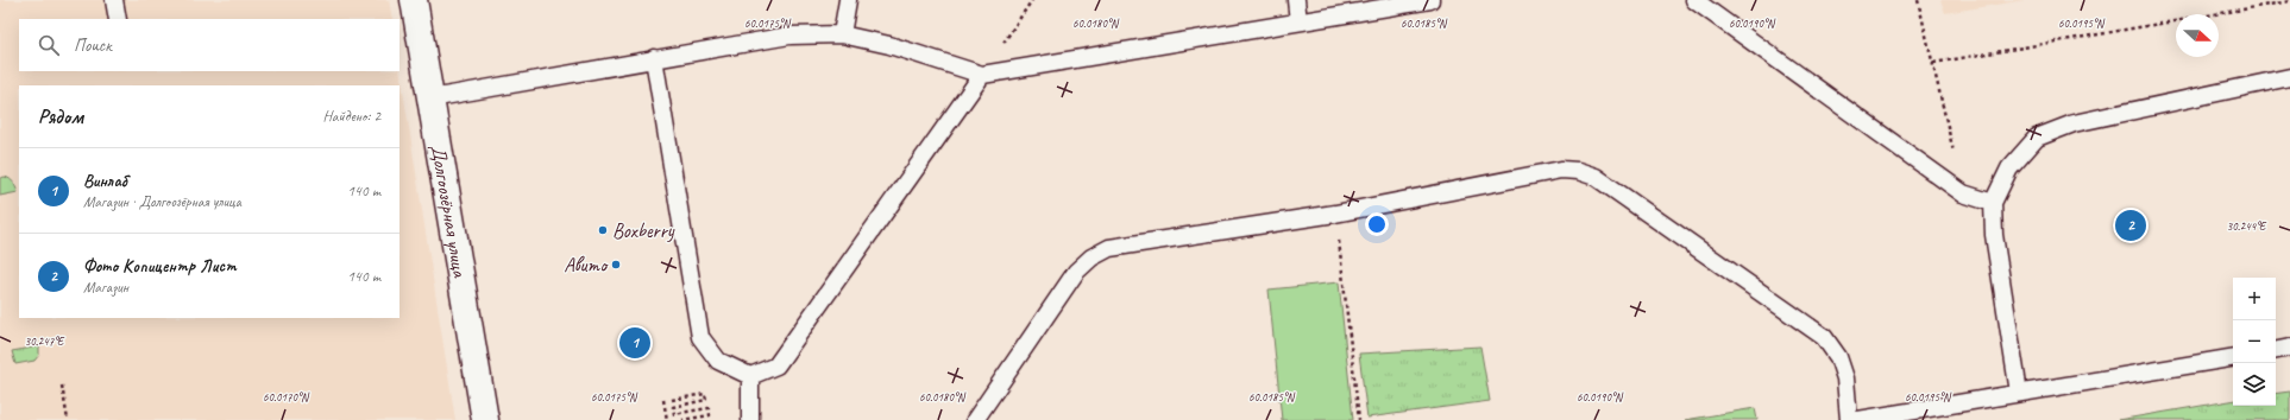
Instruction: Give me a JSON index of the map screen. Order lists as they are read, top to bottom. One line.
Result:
{"streets":{"street":["Долгоозёрная улица"]},"places":["Boxberry","Авито"],"north":"right","page":{"search":"Поиск","heading":["Рядом","Найдено: 2"],"list":[{"mark":"1","name":"Винлаб","note":"Магазин · Долгоозёрная улица","value":"140 m"},{"mark":"2","name":"Фото Копицентр Лист","note":"Магазин","value":"140 m"}],"pins":["2","1"],"map_buttons":["+","−"]},"coordinates":["60.0175°N","60.0180°N","60.0185°N","60.0190°N","60.0195°N","30.244°E","30.247°E","60.0170°N"]}
